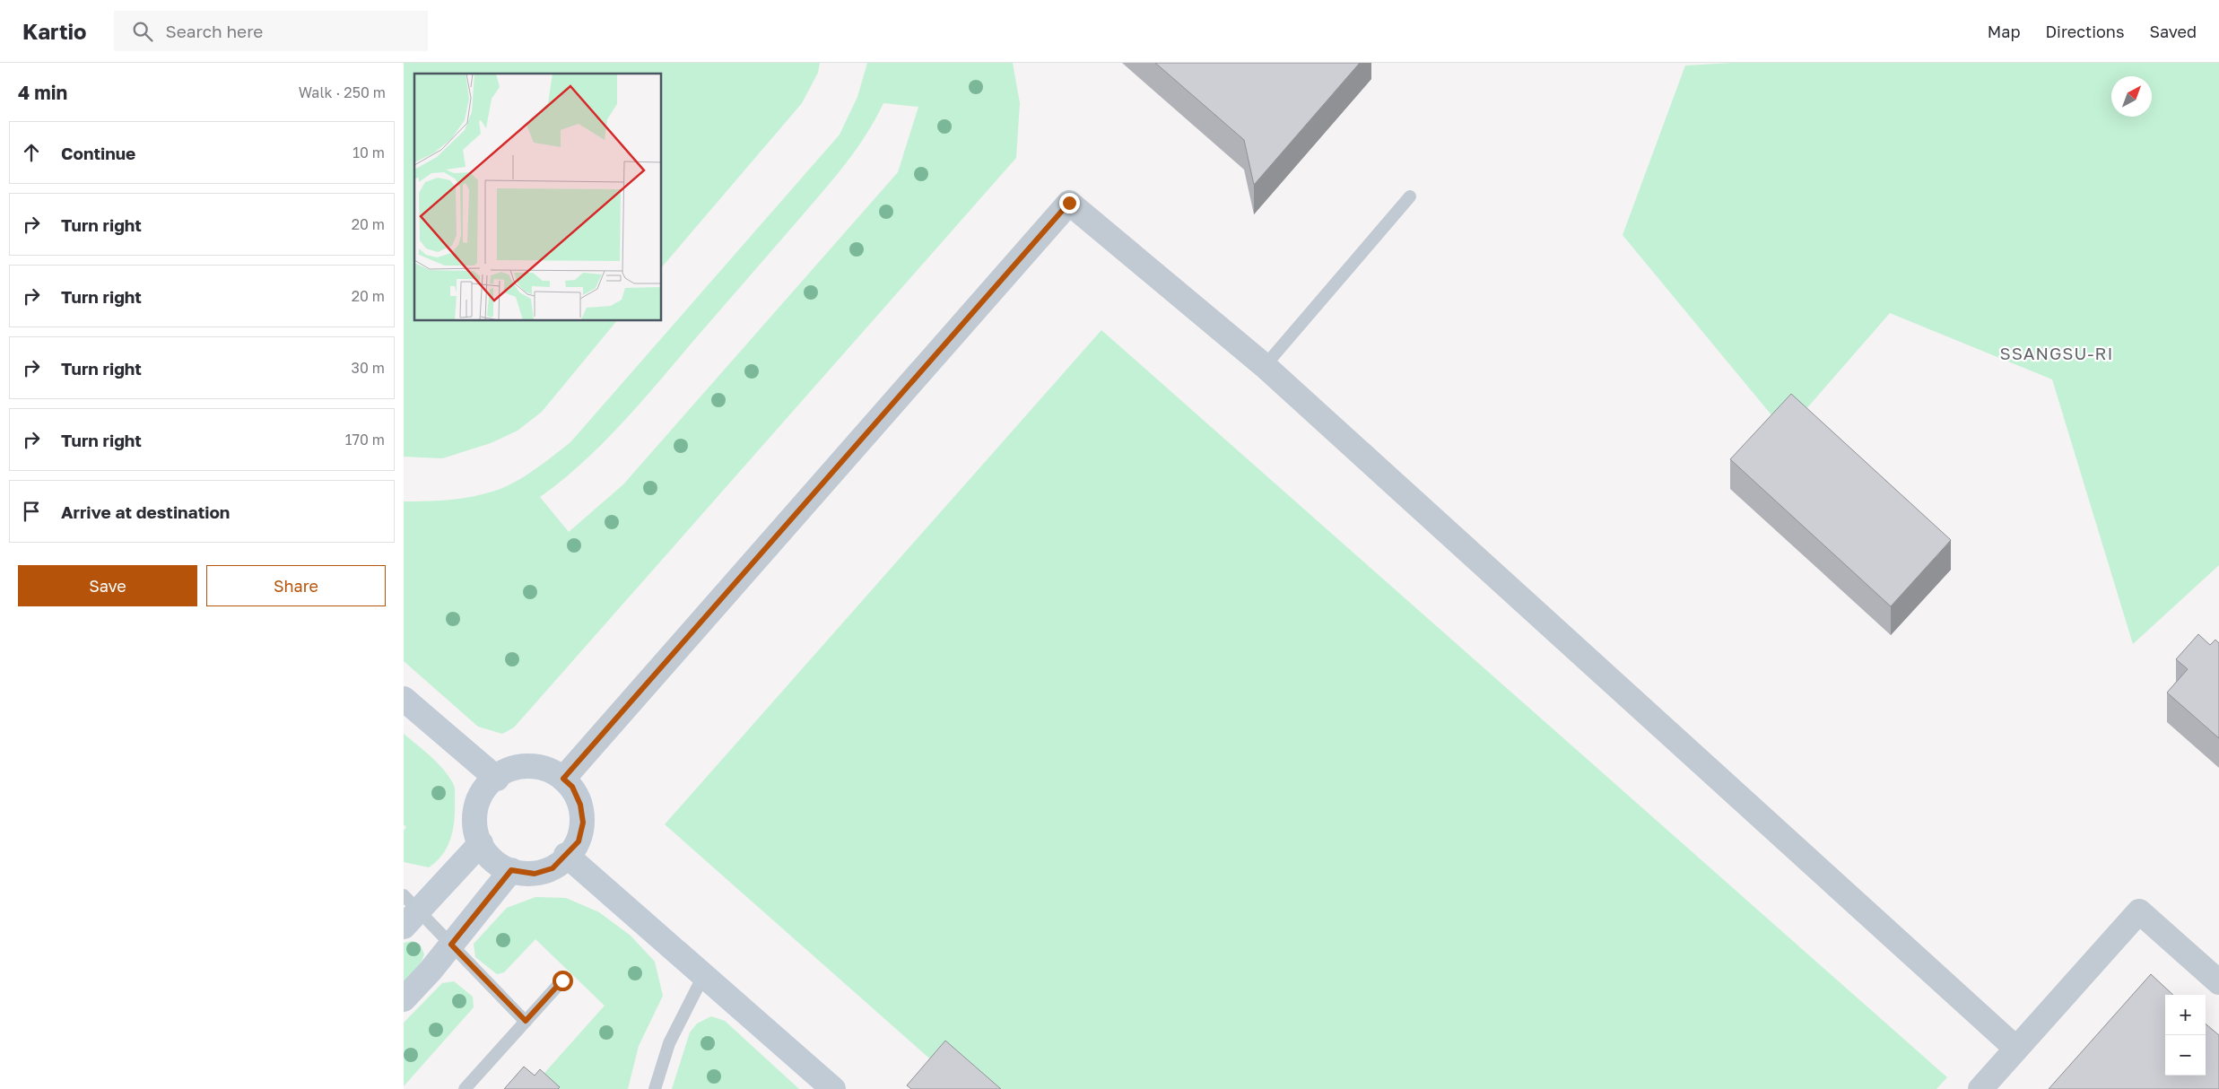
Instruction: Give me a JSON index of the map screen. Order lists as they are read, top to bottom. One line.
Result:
{"districts":["SSANGSU-RI"],"north":"top right","page":{"header":"Kartio","search":"Search here","nav":["Map","Directions","Saved"],"heading":["4 min","Walk · 250 m"],"list":[["Continue","10 m"],["Turn right","20 m"],["Turn right","20 m"],["Turn right","30 m"],["Turn right","170 m"],"Arrive at destination"],"buttons":["Save","Share"],"map_buttons":["+","−"]}}
